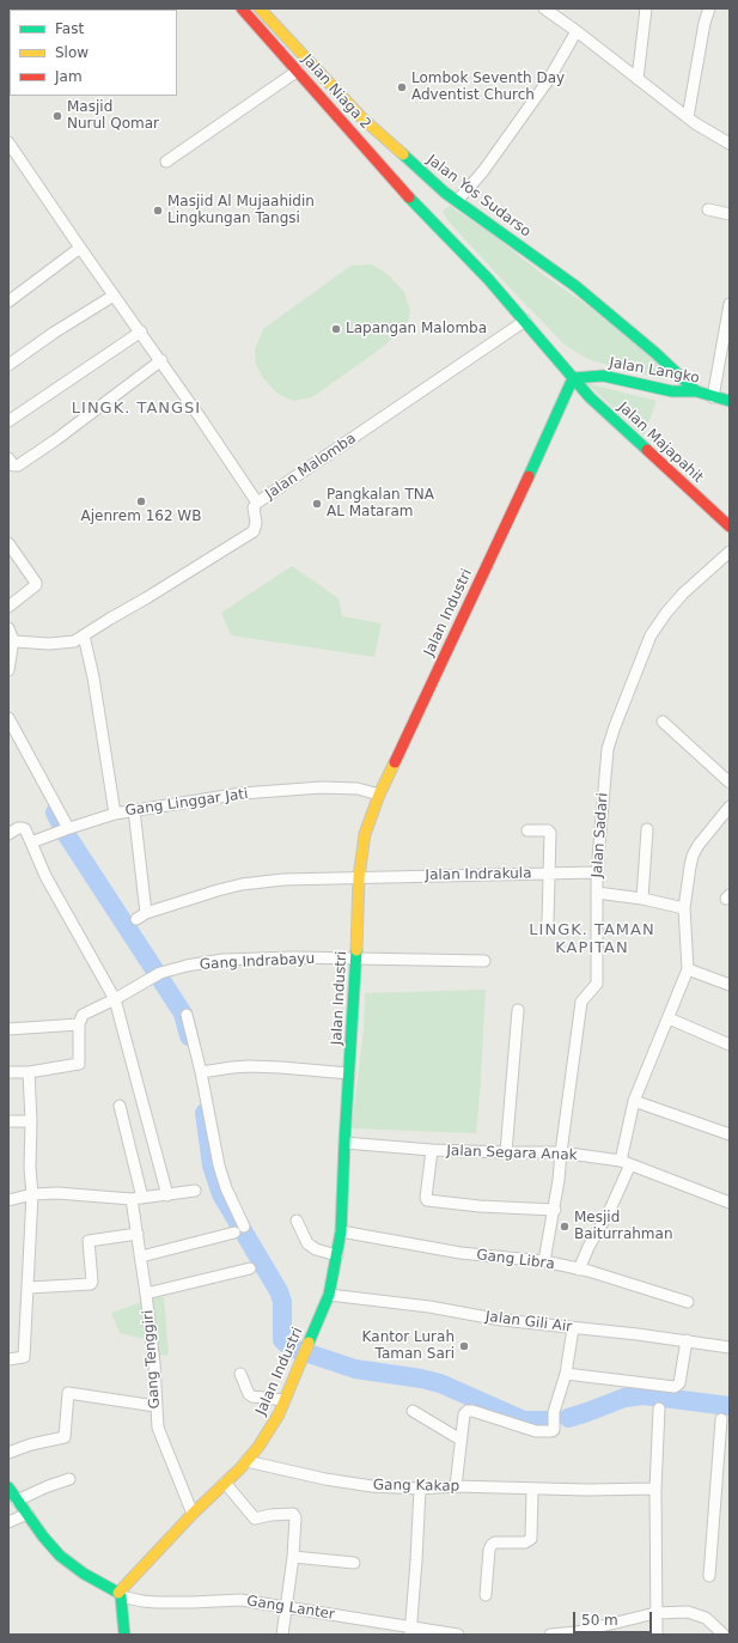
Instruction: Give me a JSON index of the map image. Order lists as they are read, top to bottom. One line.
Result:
{"streets":{"main road":["Jalan Niaga 2","Jalan Yos Sudarso","Jalan Langko","Jalan Majapahit","Jalan Industri"],"street":["Jalan Malomba","Gang Linggar Jati","Jalan Sadari","Jalan Indrakula","Gang Indrabayu","Jalan Segara Anak","Gang Libra","Jalan Gili Air","Gang Tenggiri","Gang Kakap","Gang Lanter"]},"crossings":[["Jalan Yos Sudarso","Jalan Langko"],["Jalan Langko","Jalan Majapahit"],["Jalan Langko","Jalan Industri"],["Jalan Majapahit","Jalan Industri"],["Jalan Industri","Gang Linggar Jati"],["Jalan Industri","Jalan Indrakula"],["Jalan Industri","Gang Indrabayu"],["Jalan Industri","Jalan Segara Anak"],["Jalan Industri","Gang Libra"],["Jalan Industri","Jalan Gili Air"],["Jalan Industri","Gang Tenggiri"],["Jalan Industri","Gang Kakap"],["Jalan Industri","Gang Lanter"],["Jalan Sadari","Jalan Indrakula"],["Jalan Sadari","Jalan Segara Anak"],["Jalan Sadari","Gang Libra"]],"districts":["LINGK. TANGSI","LINGK. TAMAN KAPITAN"],"places":["Lombok Seventh Day Adventist Church","Masjid Nurul Qomar","Masjid Al Mujaahidin Lingkungan Tangsi","Lapangan Malomba","Ajenrem 162 WB","Pangkalan TNA AL Mataram","Mesjid Baiturrahman","Kantor Lurah Taman Sari"],"legend":["Fast","Slow","Jam"],"scale_bar":"50 m"}
